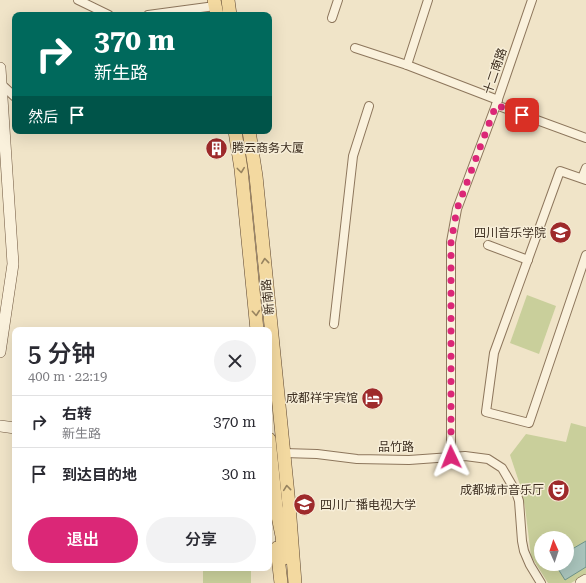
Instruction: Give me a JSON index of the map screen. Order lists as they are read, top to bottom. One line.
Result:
{"streets":{"main road":["新南路"],"street":["十二南路","品竹路"]},"crossings":[["十二南路","品竹路"],["新南路","品竹路"]],"places":{"building":["腾云商务大厦"],"school or university":["四川音乐学院","四川广播电视大学"],"hotel":["成都祥宇宾馆"],"theatre":["成都城市音乐厅"]},"north":"top","page":{"turn":["370 m","新生路"],"then":"然后","heading":["5 分钟","400 m · 22:19"],"list":[{"name":"右转","note":"新生路","value":"370 m"},{"name":"到达目的地","value":"30 m"}],"buttons":["退出","分享"]}}
